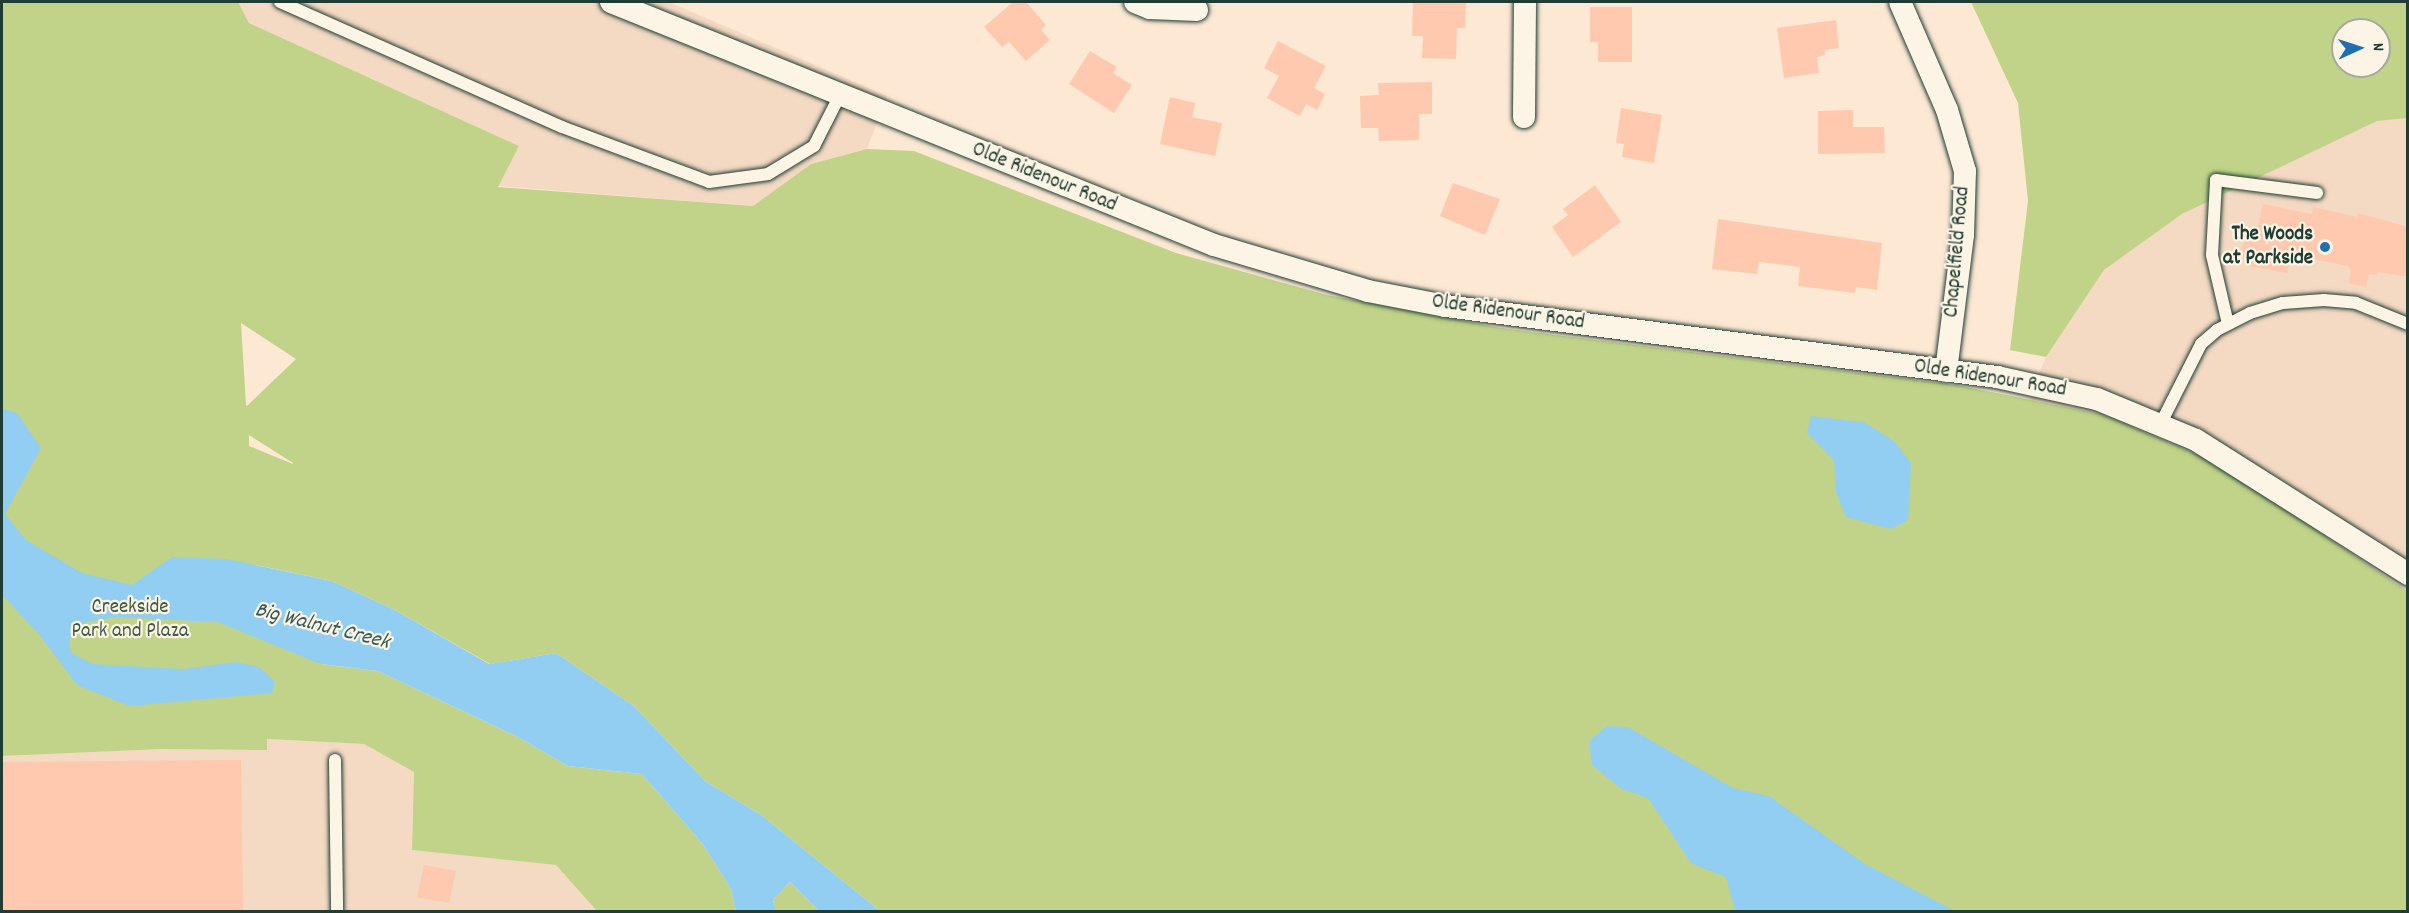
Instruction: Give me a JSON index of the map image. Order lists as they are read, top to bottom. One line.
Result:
{"streets":{"street":["Olde Ridenour Road","Chapelfield Road"]},"crossings":[["Olde Ridenour Road","Chapelfield Road"]],"water":["Big Walnut Creek"],"parks":["Creekside Park and Plaza"],"places":["The Woods at Parkside"],"north":"right"}
